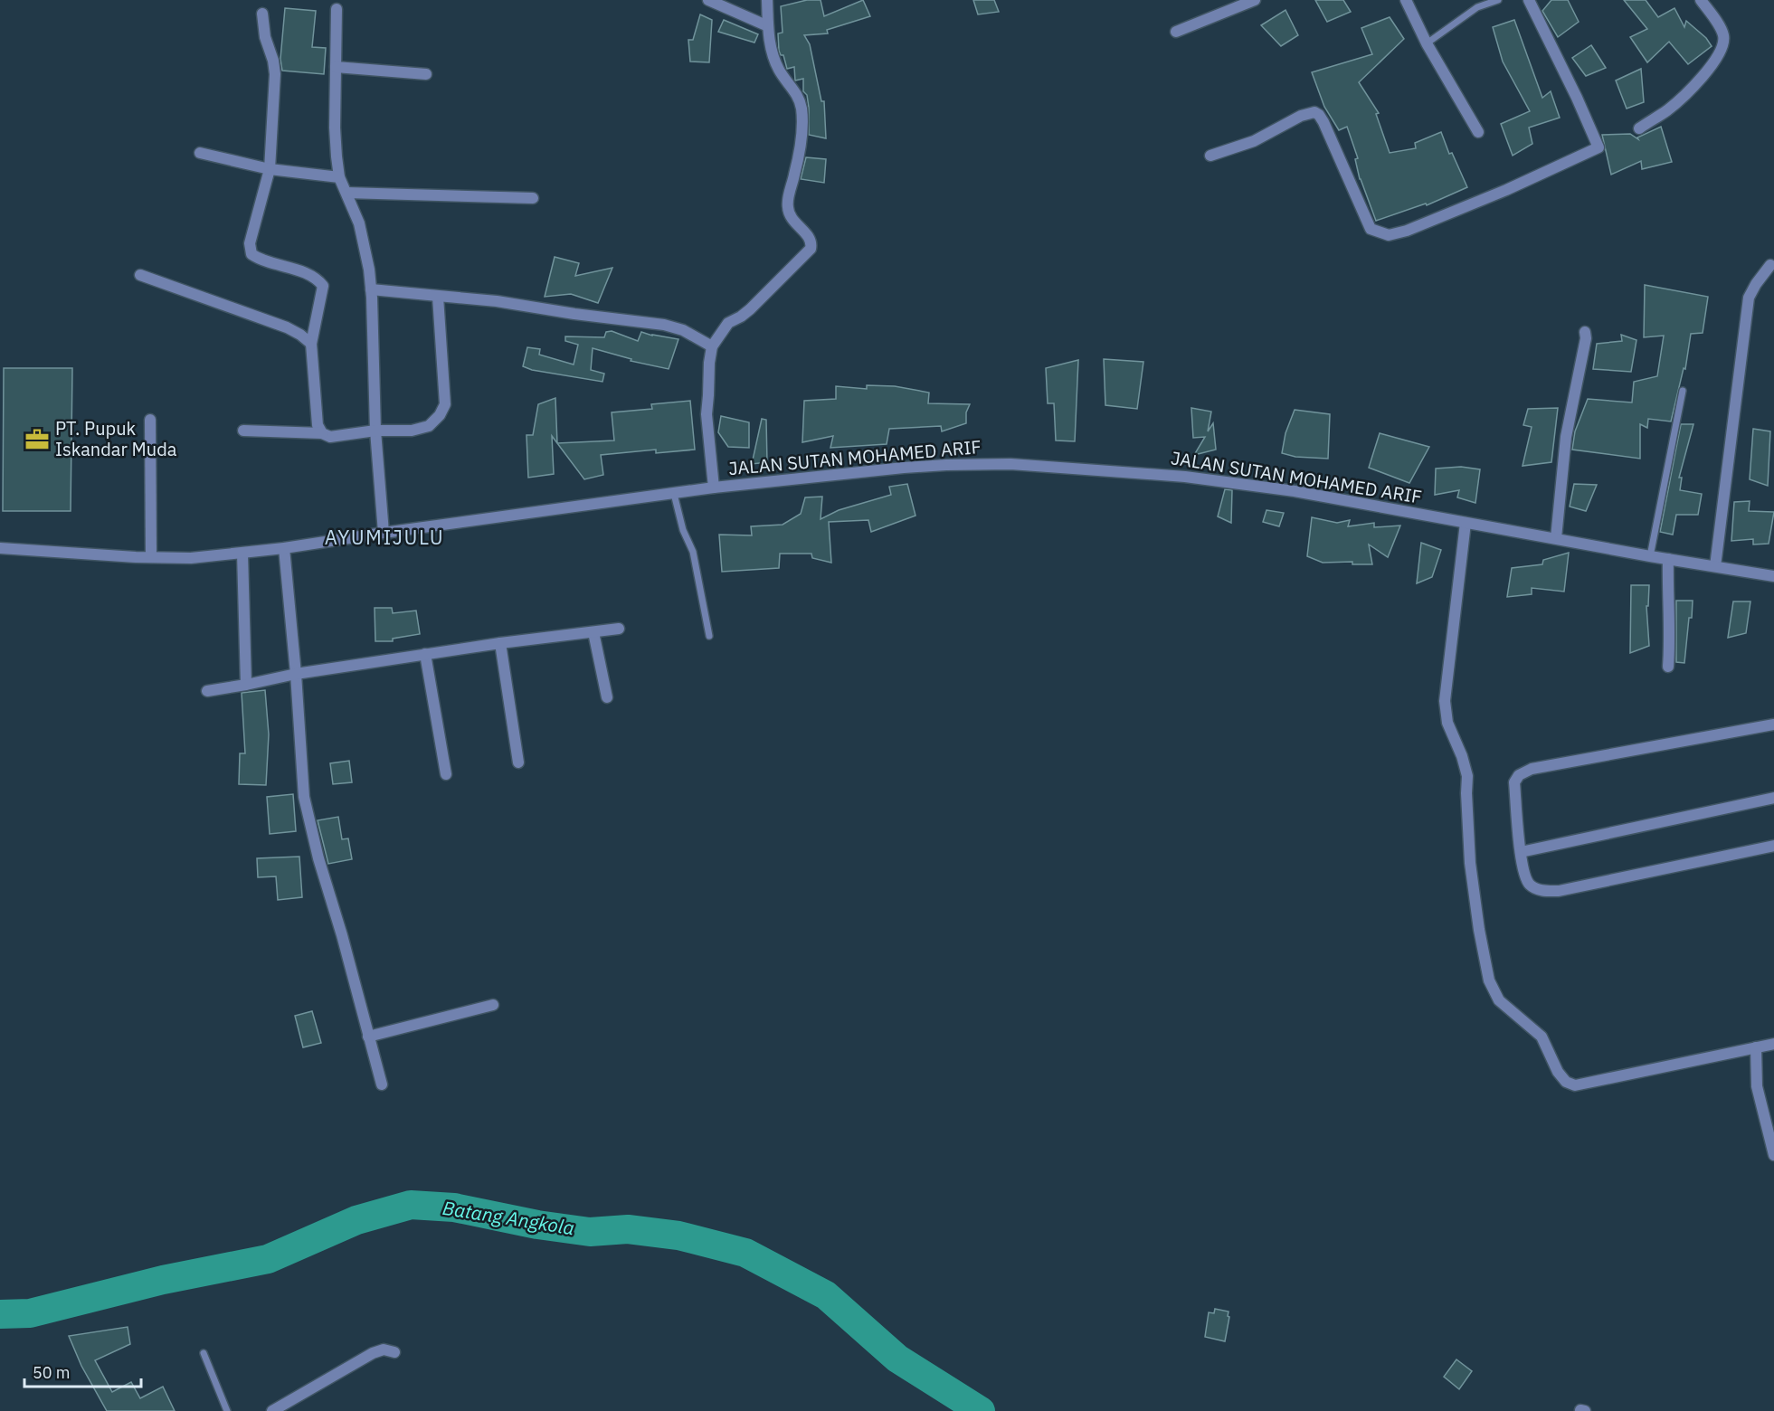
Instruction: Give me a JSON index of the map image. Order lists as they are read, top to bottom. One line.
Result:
{"streets":{"street":["JALAN SUTAN MOHAMED ARIF"]},"districts":["AYUMIJULU"],"water":["Batang Angkola"],"places":{"office":["PT. Pupuk Iskandar Muda"]},"scale_bar":"50 m"}
